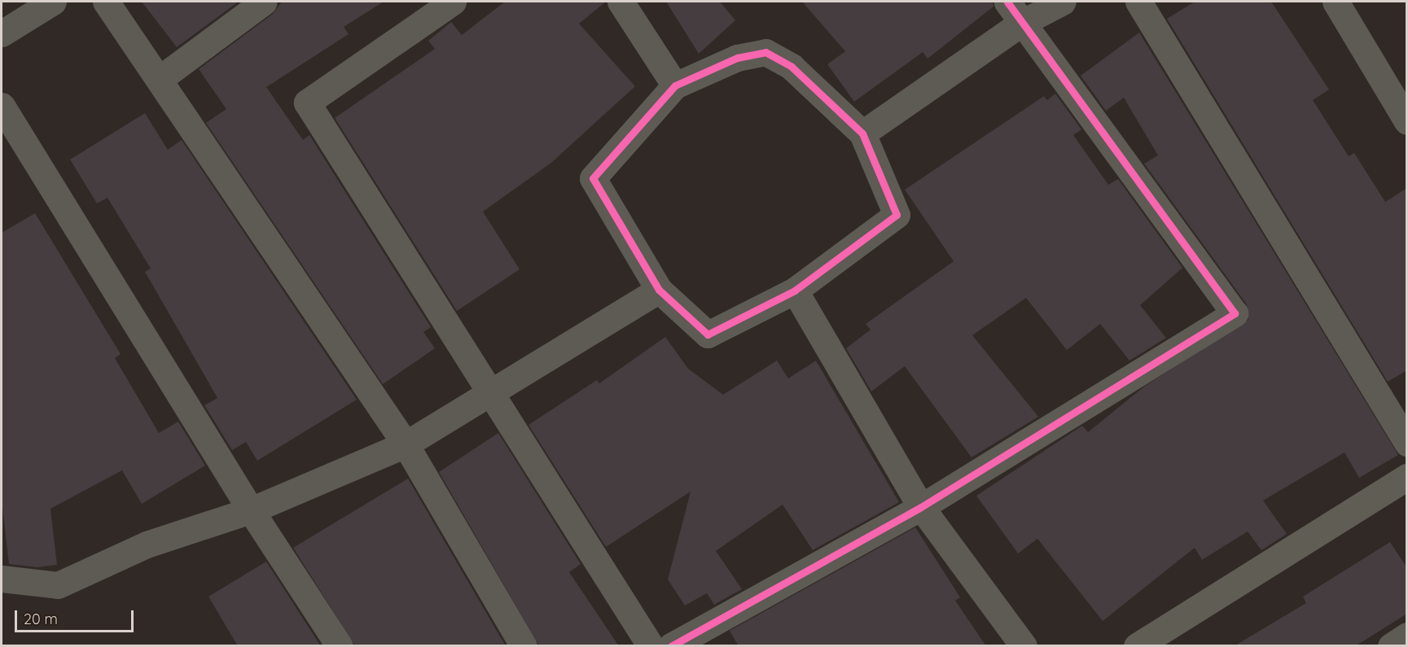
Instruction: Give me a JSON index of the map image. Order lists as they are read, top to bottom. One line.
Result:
{"scale_bar":"20 m"}
